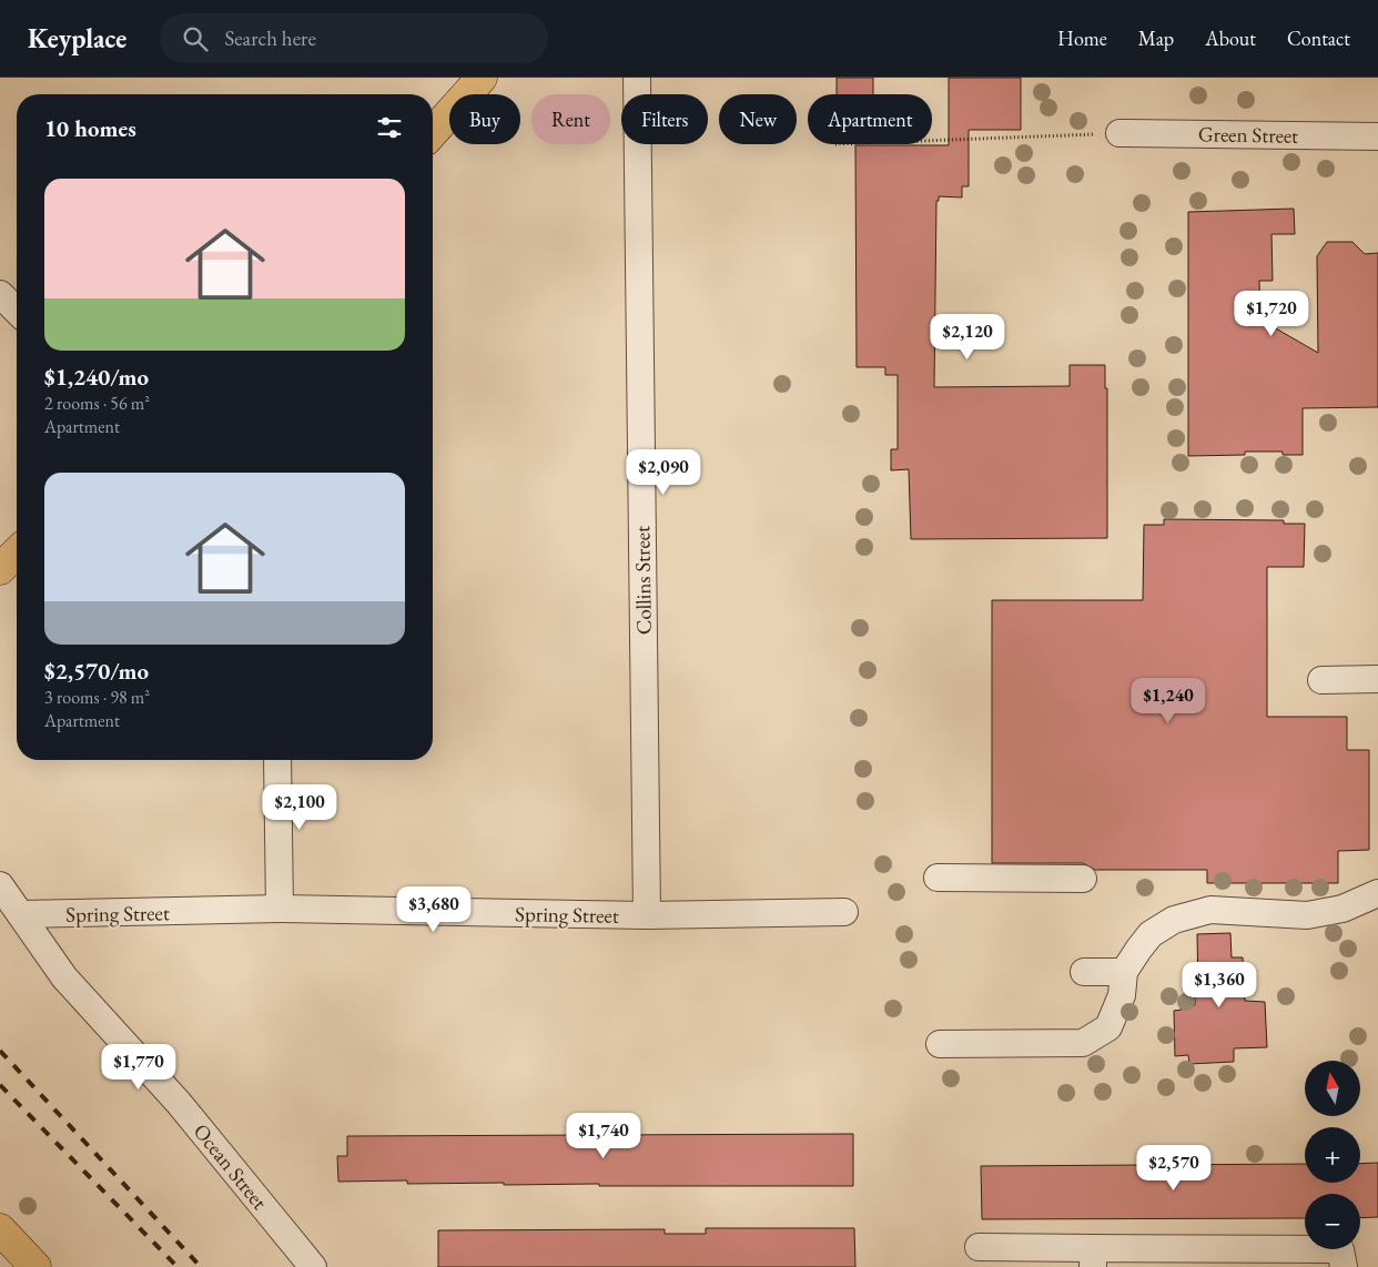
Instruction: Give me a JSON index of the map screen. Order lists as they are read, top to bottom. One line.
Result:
{"streets":{"street":["Green Street","Collins Street","Spring Street","Ocean Street"]},"crossings":[["Collins Street","Spring Street"],["Spring Street","Ocean Street"]],"north":"top","page":{"header":"Keyplace","search":"Search here","nav":["Home","Map","About","Contact"],"chip":["Buy","Rent","Filters","New","Apartment"],"heading":"10 homes","list":[{"name":"$1,240/mo","note":"2 rooms · 56 m² · Apartment"},{"name":"$2,570/mo","note":"3 rooms · 98 m² · Apartment"}],"price":["$1,720","$2,120","$2,090","$1,240","$2,100","$3,680","$1,360","$1,770","$1,740","$2,570"],"map_buttons":["+","−"]}}
